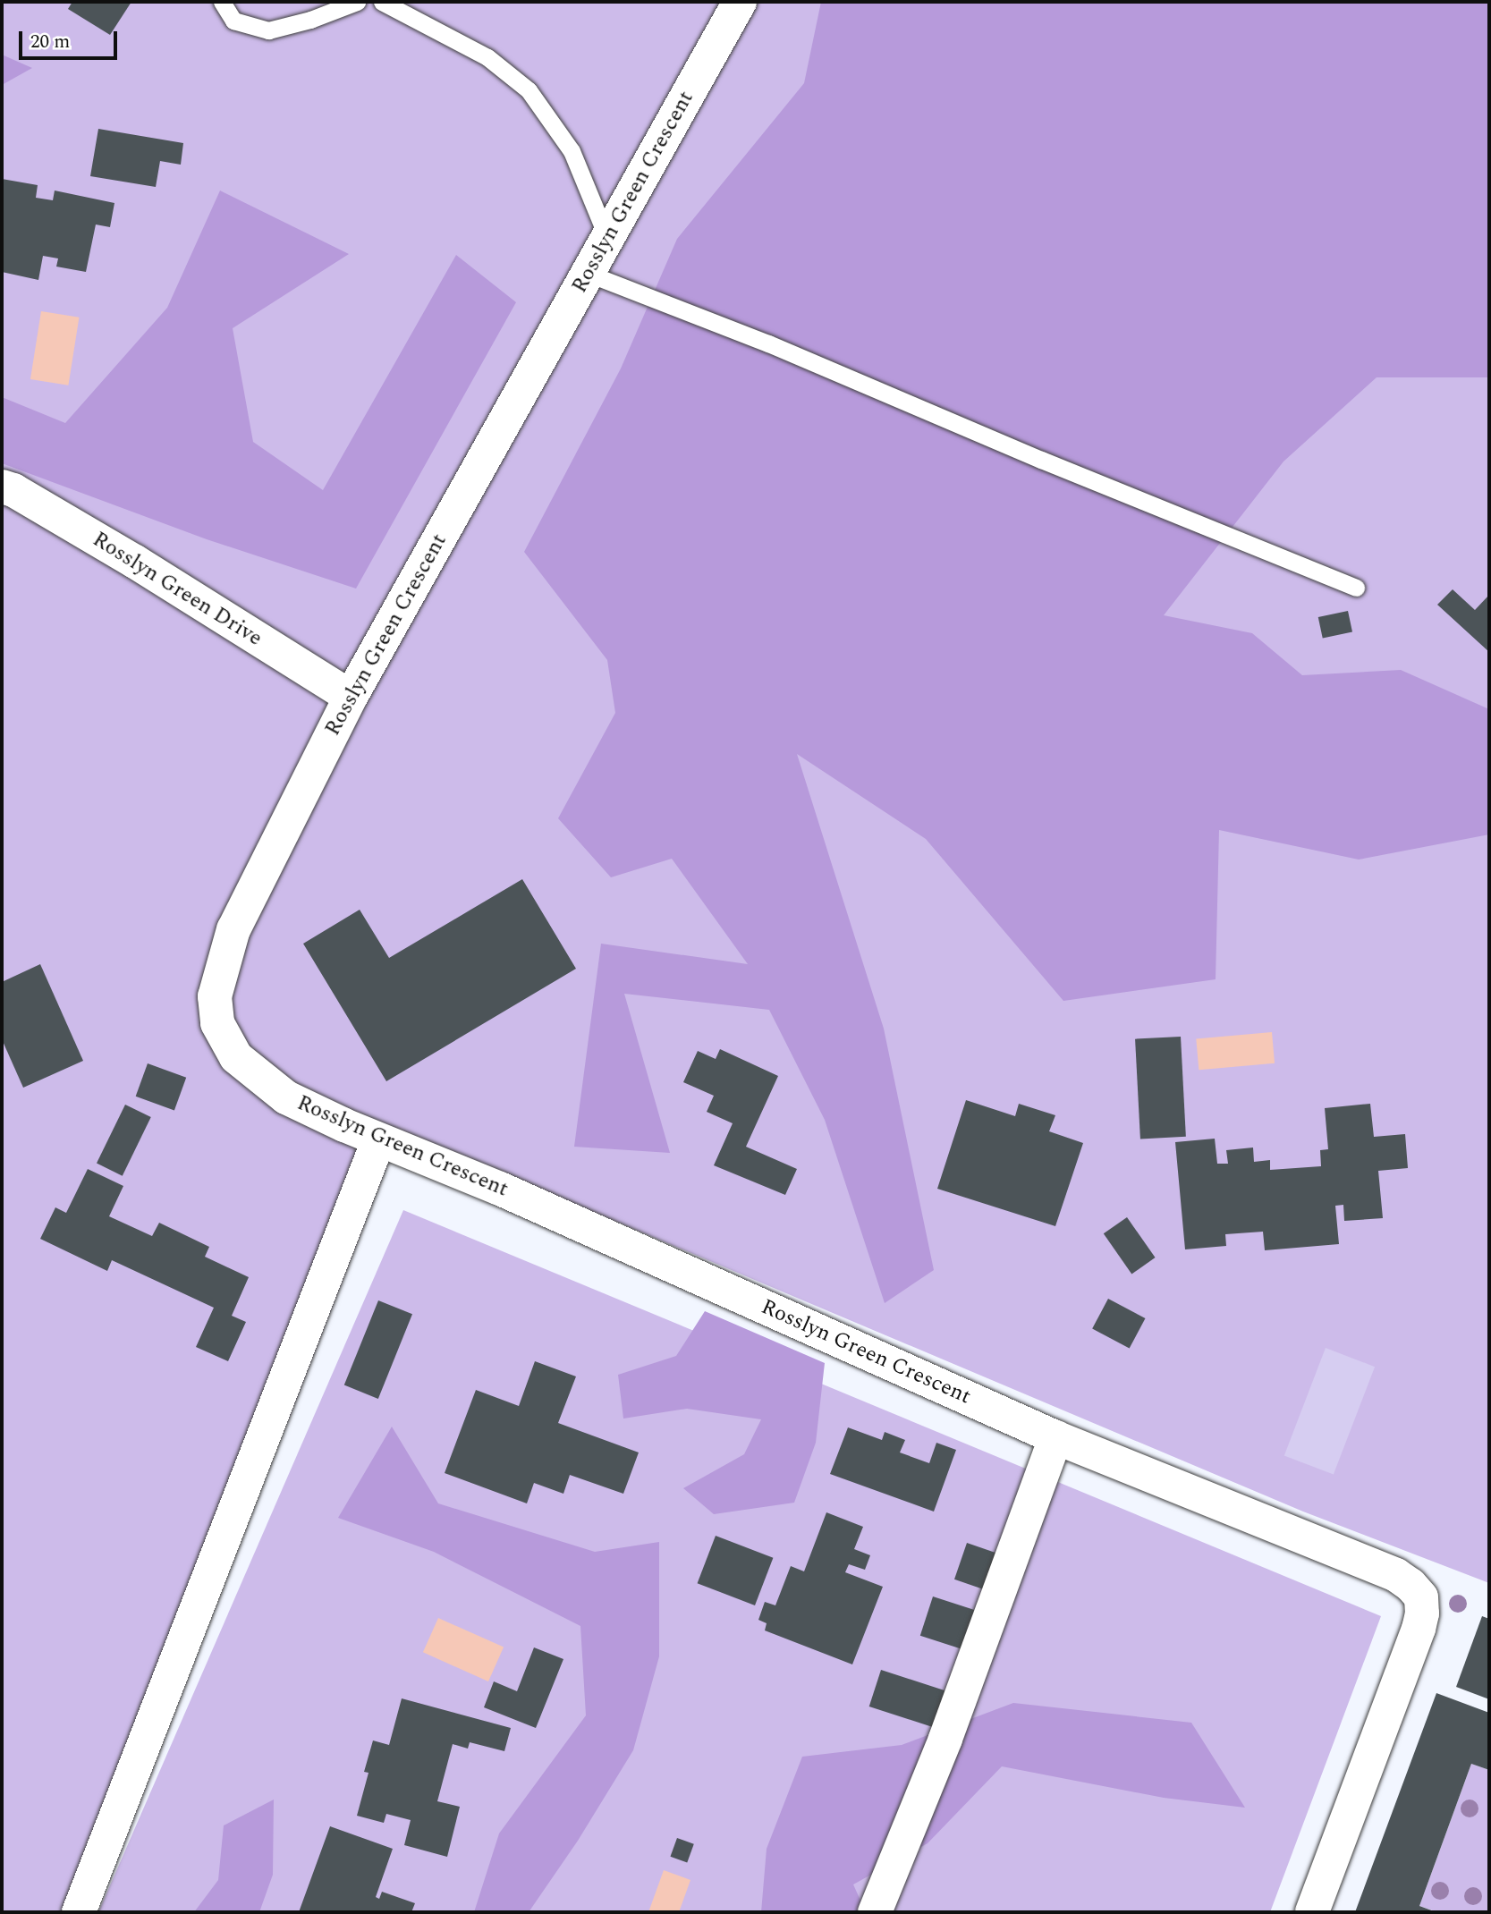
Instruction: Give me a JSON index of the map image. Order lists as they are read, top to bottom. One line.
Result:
{"streets":{"street":["Rosslyn Green Crescent","Rosslyn Green Drive"]},"crossings":[["Rosslyn Green Crescent","Rosslyn Green Drive"]],"scale_bar":"20 m"}
